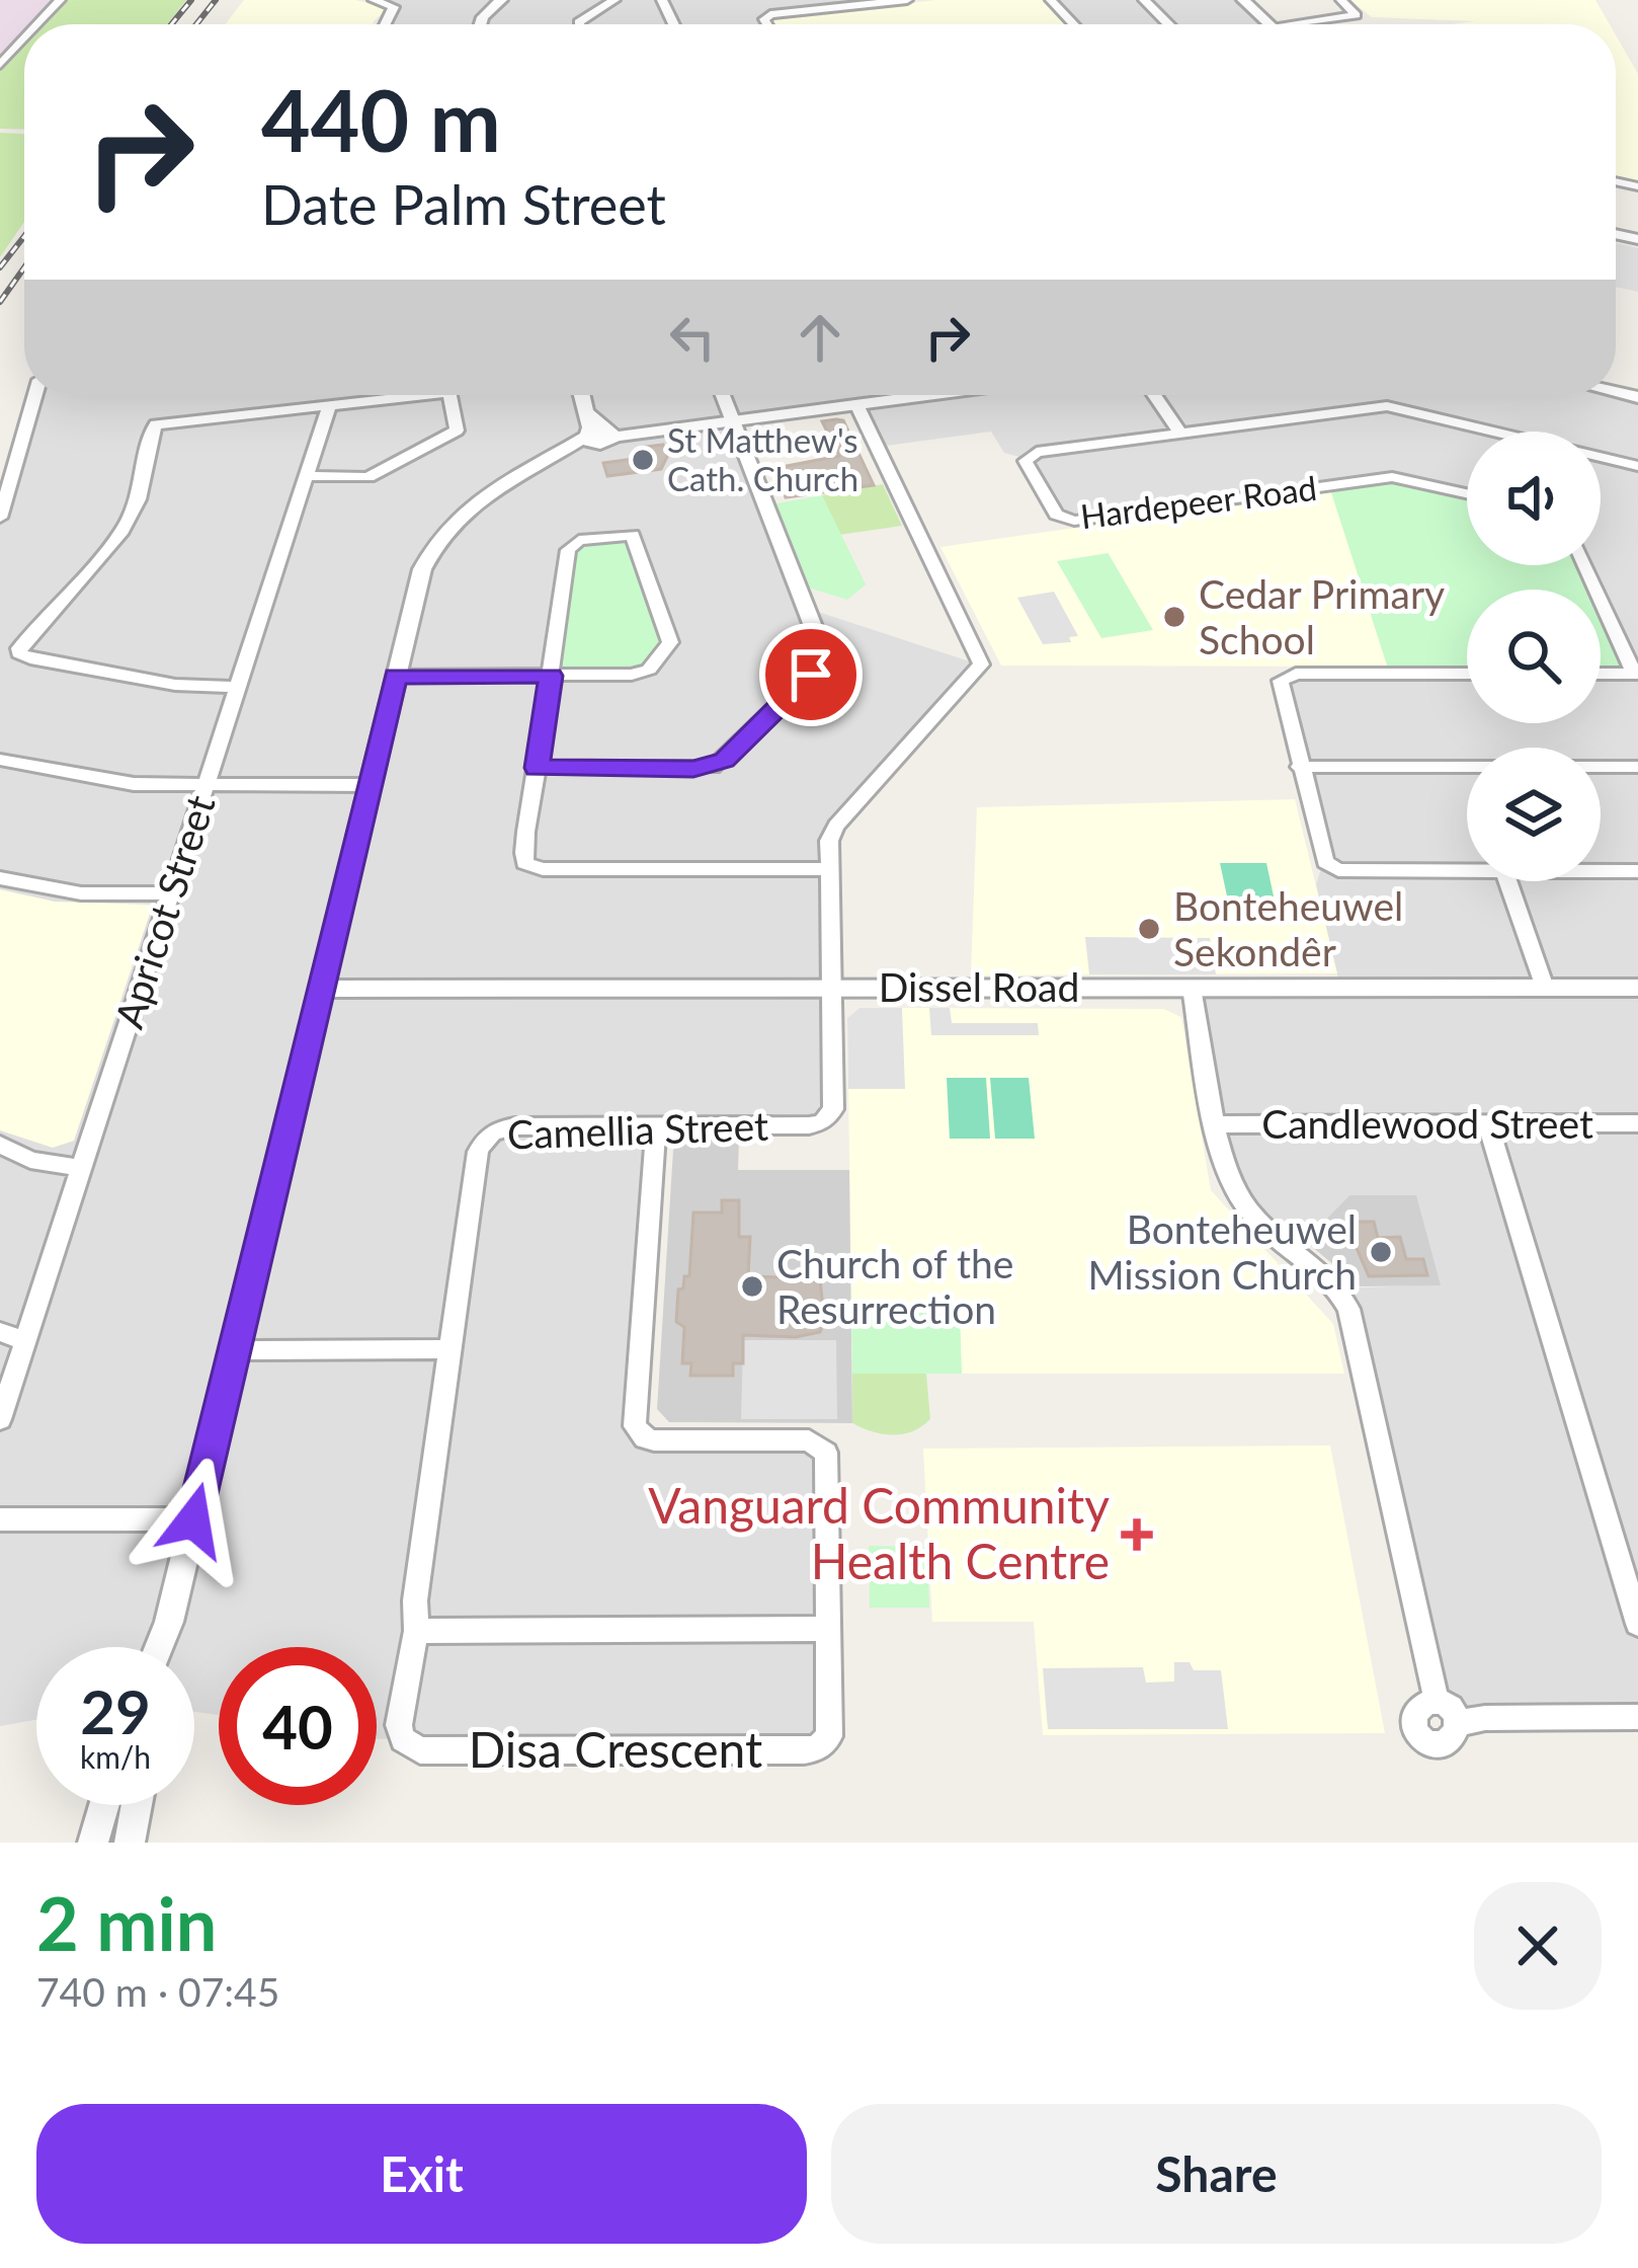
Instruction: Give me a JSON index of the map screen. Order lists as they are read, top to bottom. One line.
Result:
{"streets":{"street":["Hardepeer Road","Apricot Street","Dissel Road","Candlewood Street","Camellia Street","Disa Crescent"]},"crossings":[["Dissel Road","Candlewood Street"],["Dissel Road","Camellia Street"],["Camellia Street","Disa Crescent"]],"places":{"other":["St Matthew's Cath. Church","Cedar Primary School","Bonteheuwel Sekondêr","Bonteheuwel Mission Church","Church of the Resurrection"],"health":["Vanguard Community Health Centre"]},"page":{"turn":["440 m","Date Palm Street"],"speed":"29 km/h","limit":"40","heading":["2 min","740 m · 07:45"],"buttons":["Exit","Share"]}}
